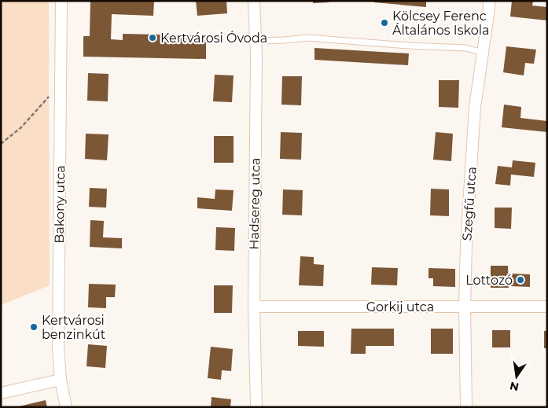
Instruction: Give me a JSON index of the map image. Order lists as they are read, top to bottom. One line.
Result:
{"streets":{"street":["Hadsereg utca","Szegfű utca","Bakony utca","Gorkij utca"]},"crossings":[["Hadsereg utca","Gorkij utca"],["Szegfű utca","Gorkij utca"]],"places":["Kölcsey Ferenc Általános Iskola","Kertvárosi Óvoda","Lottozó","Kertvárosi benzinkút"],"north":"bottom"}
